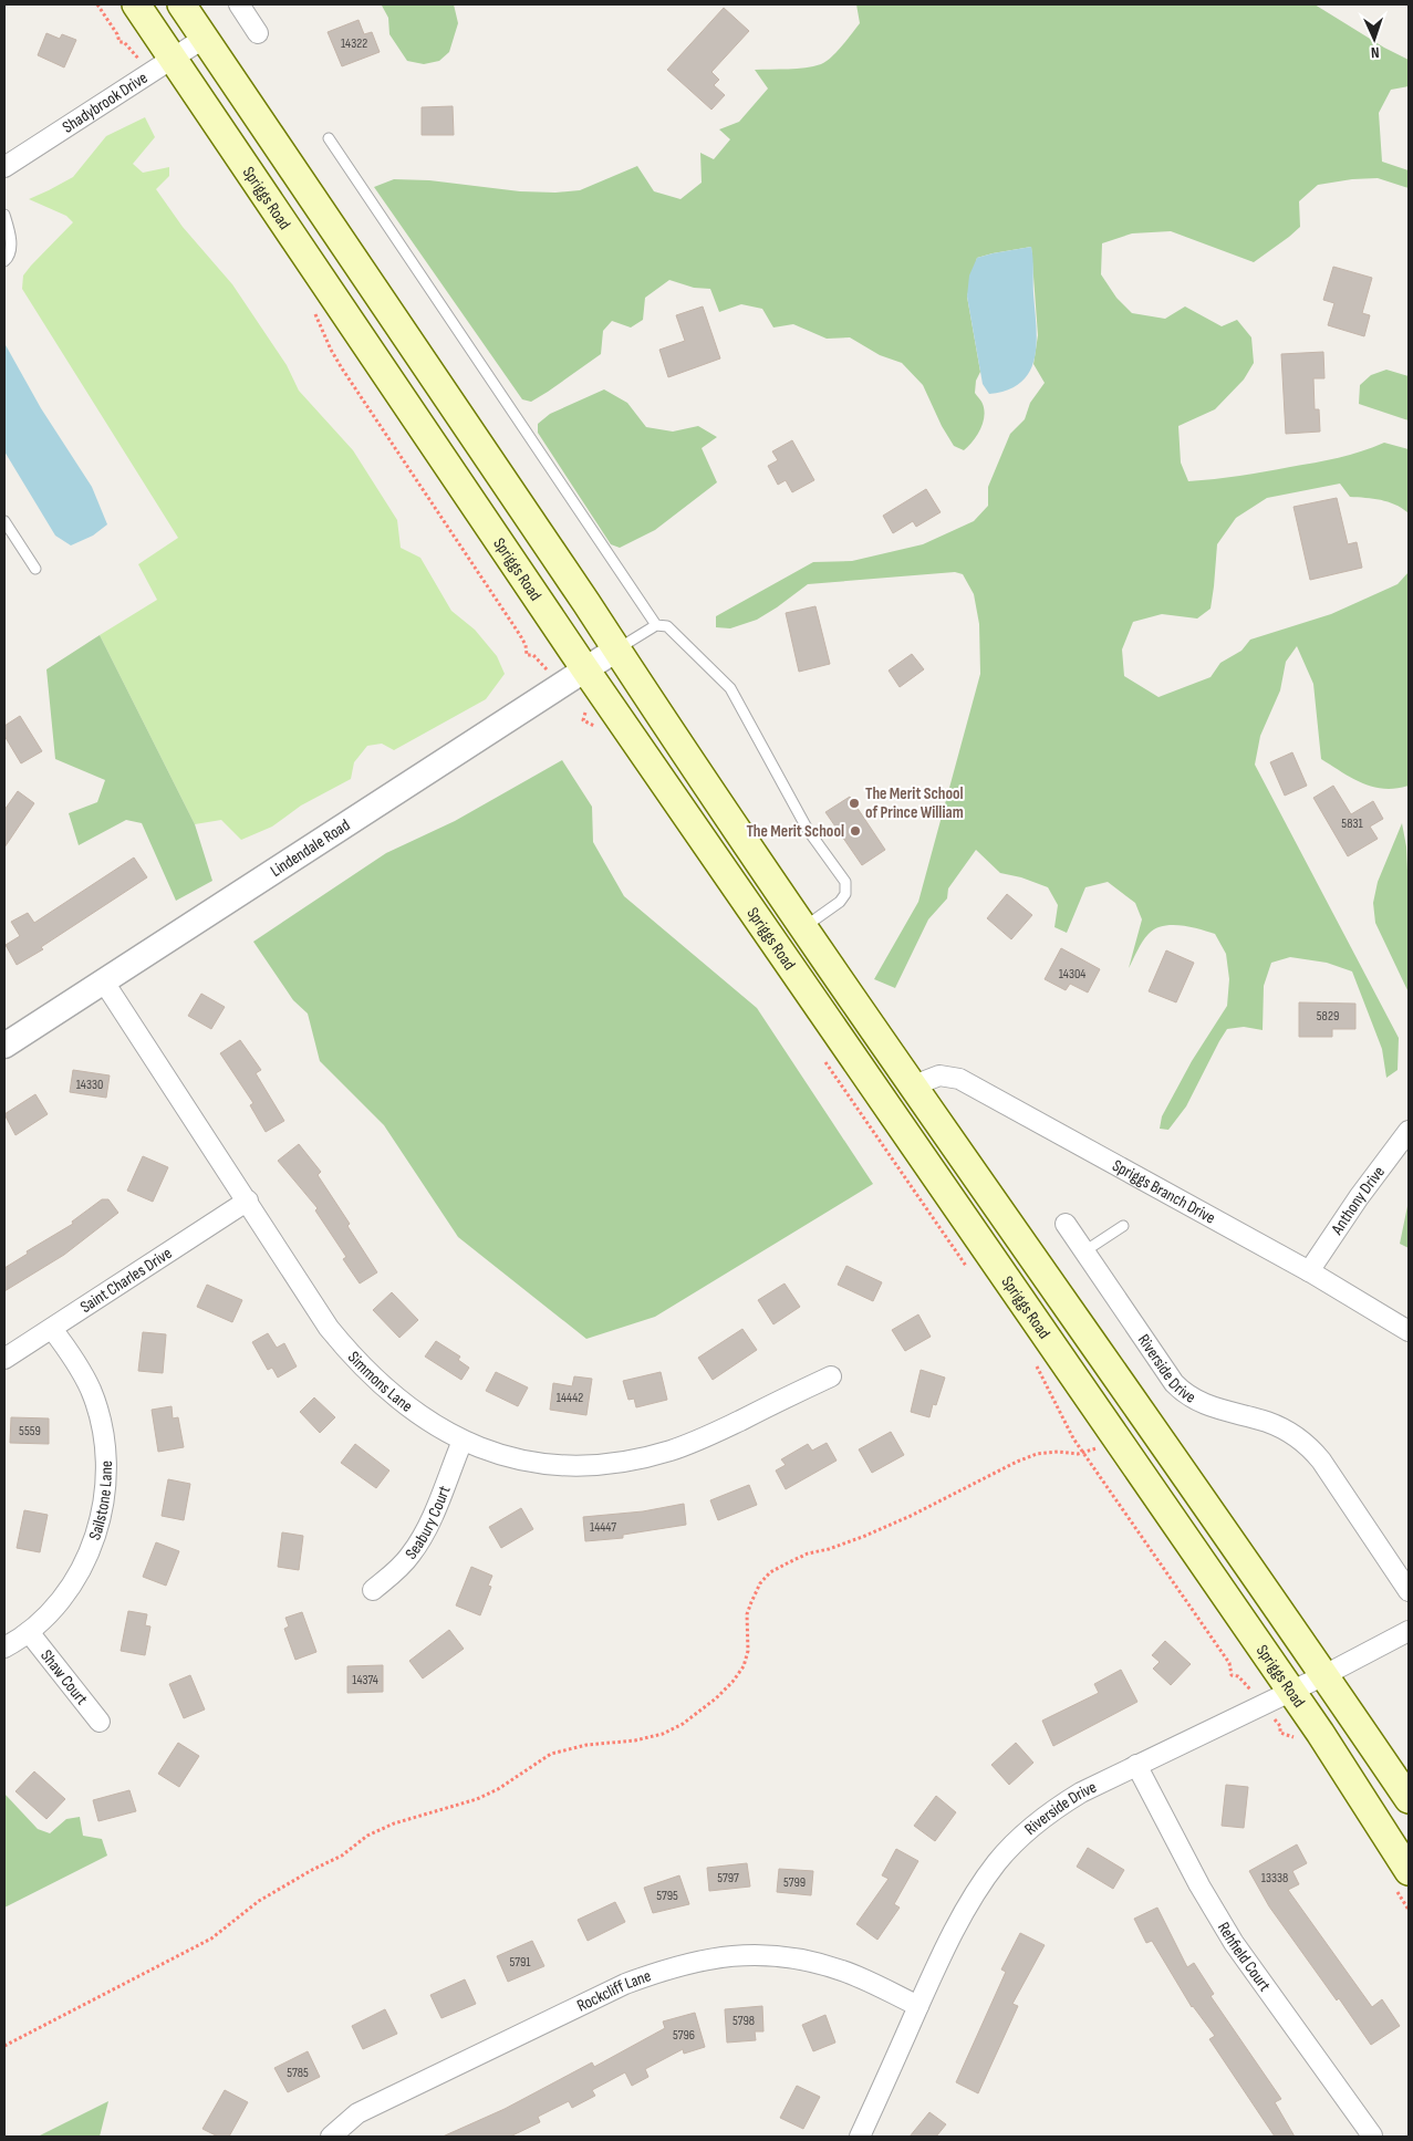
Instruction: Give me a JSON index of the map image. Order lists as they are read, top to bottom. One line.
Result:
{"streets":{"main road":["Spriggs Road"],"street":["Shadybrook Drive","Lindendale Road","Spriggs Branch Drive","Anthony Drive","Saint Charles Drive","Riverside Drive","Simmons Lane","Sailstone Lane","Seabury Court","Shaw Court","Rehfield Court","Rockcliff Lane"]},"crossings":[["Shadybrook Drive","Spriggs Road"],["Spriggs Road","Lindendale Road"],["Spriggs Road","Spriggs Branch Drive"],["Spriggs Road","Riverside Drive"],["Lindendale Road","Simmons Lane"],["Spriggs Branch Drive","Anthony Drive"],["Saint Charles Drive","Simmons Lane"],["Saint Charles Drive","Sailstone Lane"],["Riverside Drive","Rehfield Court"],["Riverside Drive","Rockcliff Lane"],["Simmons Lane","Seabury Court"],["Sailstone Lane","Shaw Court"]],"places":["The Merit School of Prince William","The Merit School"],"house_numbers":["14322","5831","14304","5829","14330","14442","5559","14447","14374","5797","13338","5799","5795","5791","5798","5796","5785"],"north":"bottom"}
